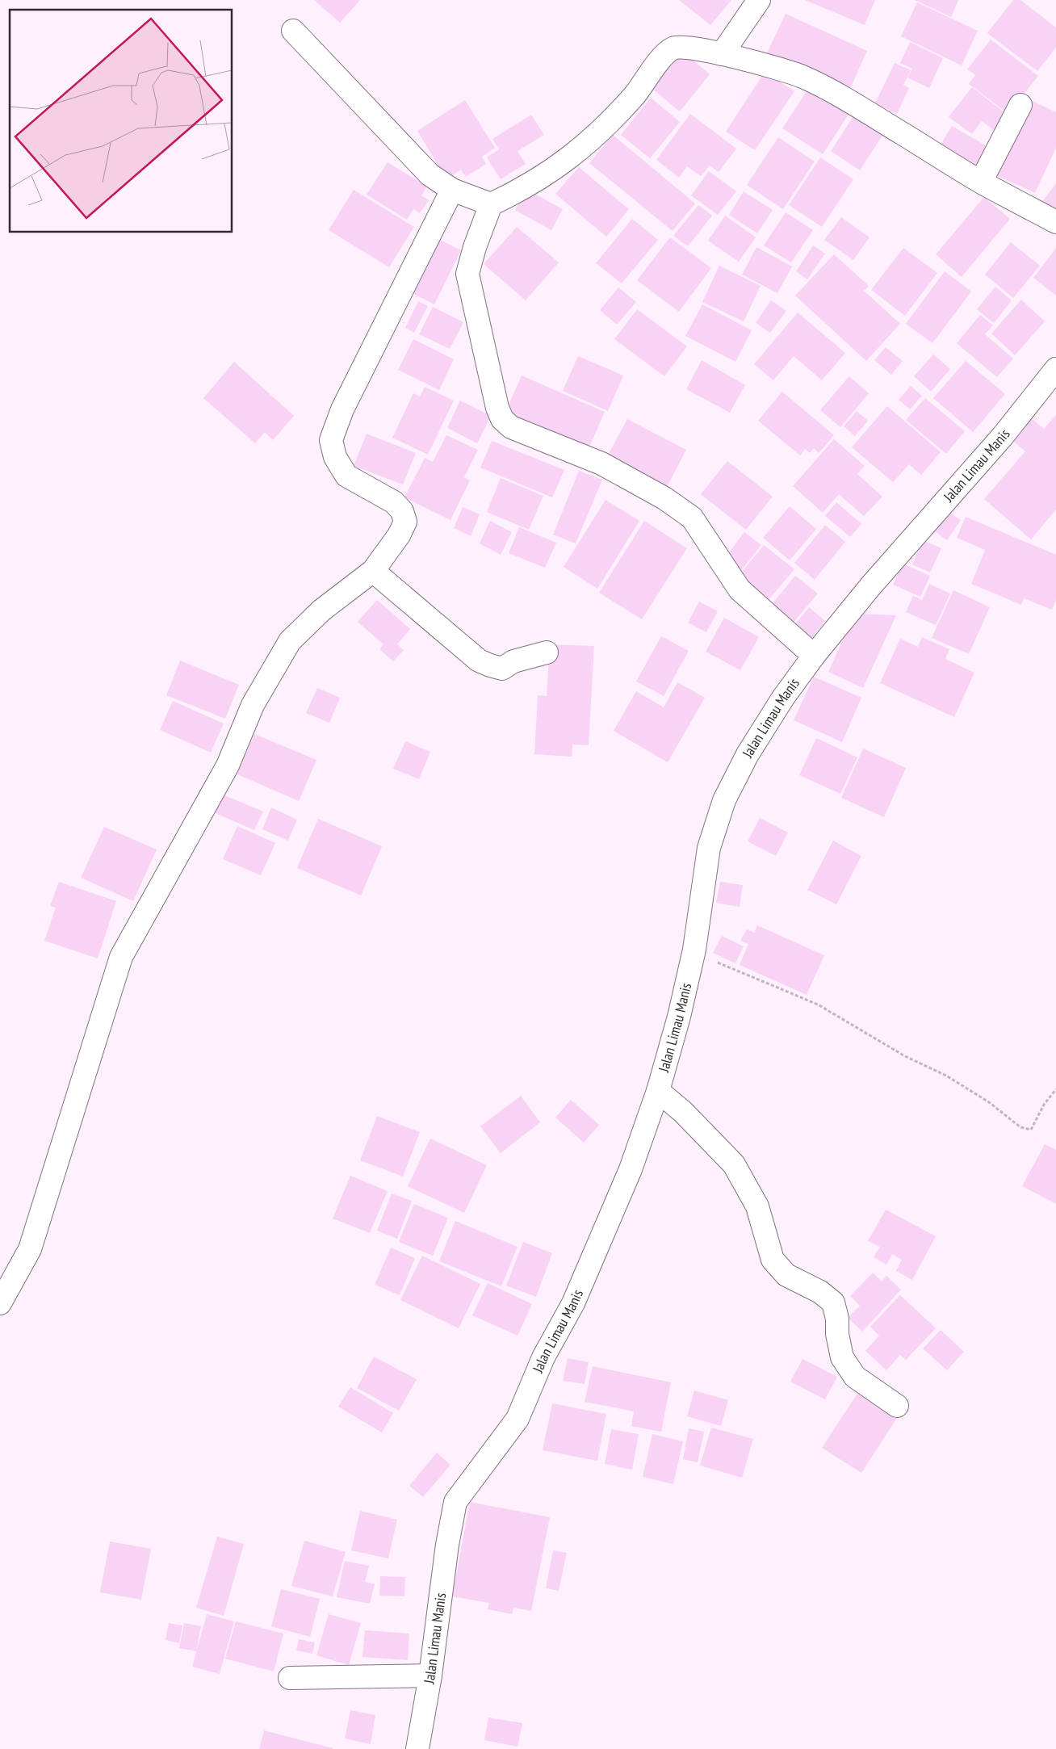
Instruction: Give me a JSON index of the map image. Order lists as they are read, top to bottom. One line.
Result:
{"streets":{"street":["Jalan Limau Manis"]}}
